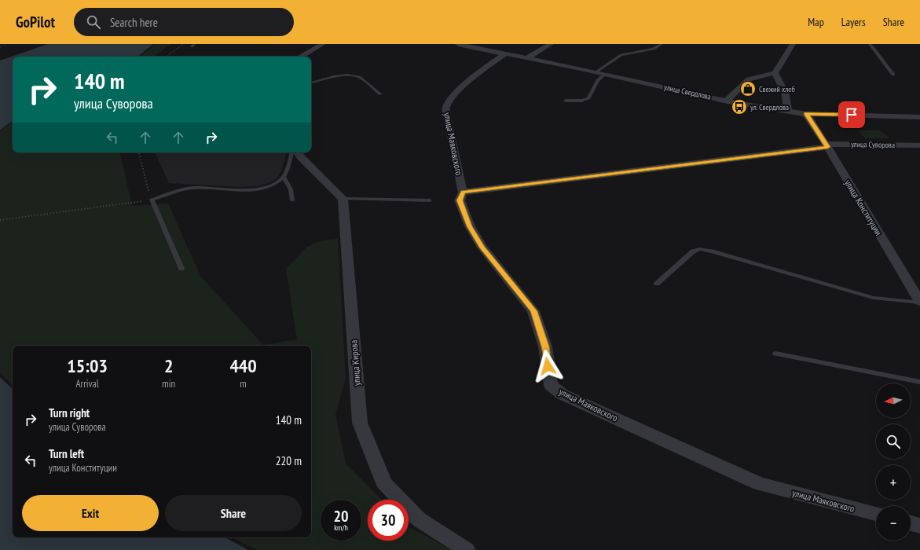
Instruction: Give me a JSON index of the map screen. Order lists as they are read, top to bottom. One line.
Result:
{"streets":{"street":["улица Свердлова","улица Маяковского","улица Суворова","улица Конституции","улица Кирова"]},"crossings":[["улица Свердлова","улица Маяковского"],["улица Свердлова","улица Конституции"],["улица Маяковского","улица Суворова"],["улица Суворова","улица Конституции"]],"places":{"shop":["Свежий хлеб"],"bus stop":["ул. Свердлова"]},"north":"left","page":{"header":"GoPilot","search":"Search here","nav":["Map","Layers","Share"],"turn":["140 m","улица Суворова"],"eta":["15:03","Arrival","2","min","440","m"],"map_buttons":["+","−"],"list":[{"name":"Turn right","note":"улица Суворова","value":"140 m"},{"name":"Turn left","note":"улица Конституции","value":"220 m"}],"buttons":["Exit","Share"],"speed":"20 km/h","limit":"30"}}
